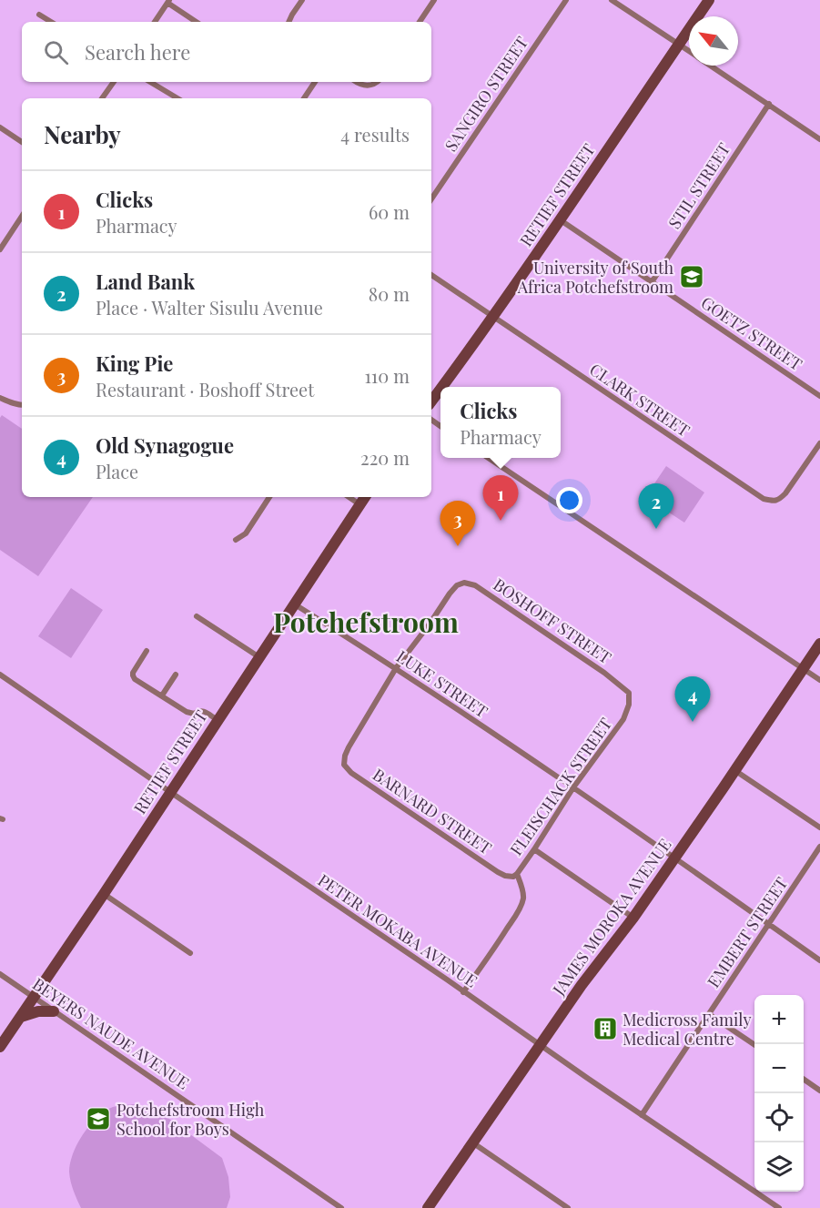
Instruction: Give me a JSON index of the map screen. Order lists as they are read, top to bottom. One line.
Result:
{"streets":{"street":["SANGIRO STREET","STIL STREET","RETIEF STREET","GOETZ STREET","CLARK STREET","BOSHOFF STREET","LUKE STREET","FLEISCHACK STREET","BARNARD STREET","JAMES MOROKA AVENUE","PETER MOKABA AVENUE","EMBERT STREET","BEYERS NAUDE AVENUE"]},"crossings":[["STIL STREET","GOETZ STREET"],["RETIEF STREET","GOETZ STREET"],["RETIEF STREET","CLARK STREET"],["RETIEF STREET","LUKE STREET"],["RETIEF STREET","PETER MOKABA AVENUE"],["RETIEF STREET","BEYERS NAUDE AVENUE"],["BOSHOFF STREET","LUKE STREET"],["BOSHOFF STREET","FLEISCHACK STREET"],["BOSHOFF STREET","BARNARD STREET"],["LUKE STREET","FLEISCHACK STREET"],["LUKE STREET","BARNARD STREET"],["LUKE STREET","JAMES MOROKA AVENUE"],["LUKE STREET","EMBERT STREET"],["FLEISCHACK STREET","BARNARD STREET"],["JAMES MOROKA AVENUE","PETER MOKABA AVENUE"],["PETER MOKABA AVENUE","EMBERT STREET"]],"districts":["Potchefstroom"],"places":{"school or university":["University of South Africa Potchefstroom","Potchefstroom High School for Boys"],"building":["Medicross Family Medical Centre"]},"north":"top left","page":{"search":"Search here","heading":["Nearby","4 results"],"list":[{"mark":"1","name":"Clicks","note":"Pharmacy","value":"60 m"},{"mark":"2","name":"Land Bank","note":"Place · Walter Sisulu Avenue","value":"80 m"},{"mark":"3","name":"King Pie","note":"Restaurant · Boshoff Street","value":"110 m"},{"mark":"4","name":"Old Synagogue","note":"Place","value":"220 m"}],"popup":["Clicks","Pharmacy"],"pins":["1","2","3","4"],"map_buttons":["+","−"]}}
